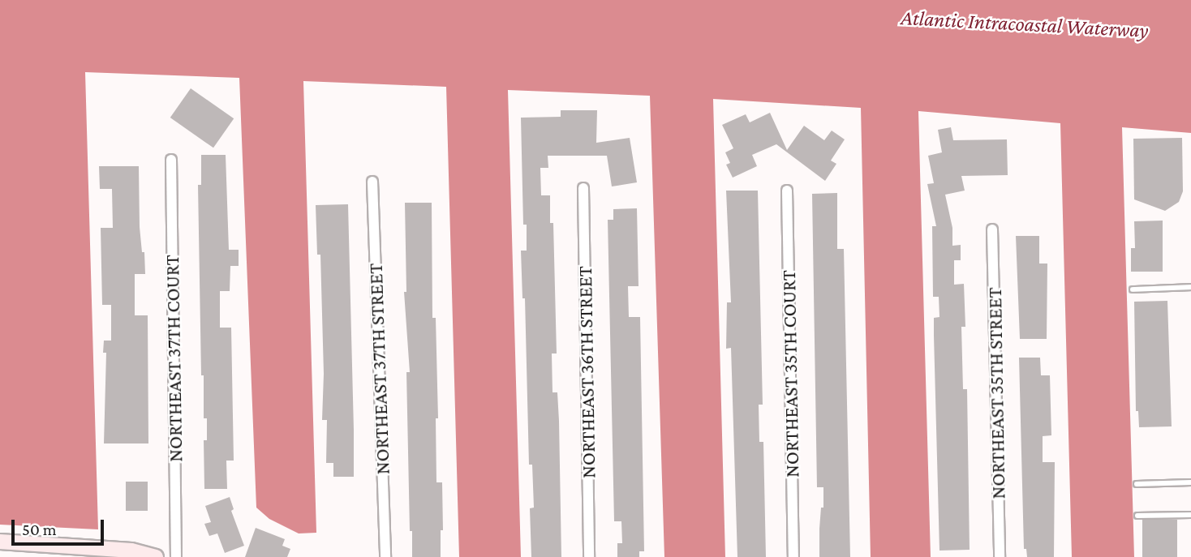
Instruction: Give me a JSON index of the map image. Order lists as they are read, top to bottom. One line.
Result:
{"streets":{"street":["NORTHEAST 37TH COURT","NORTHEAST 37TH STREET","NORTHEAST 36TH STREET","NORTHEAST 35TH COURT","NORTHEAST 35TH STREET"]},"water":["Atlantic Intracoastal Waterway"],"scale_bar":"50 m"}
